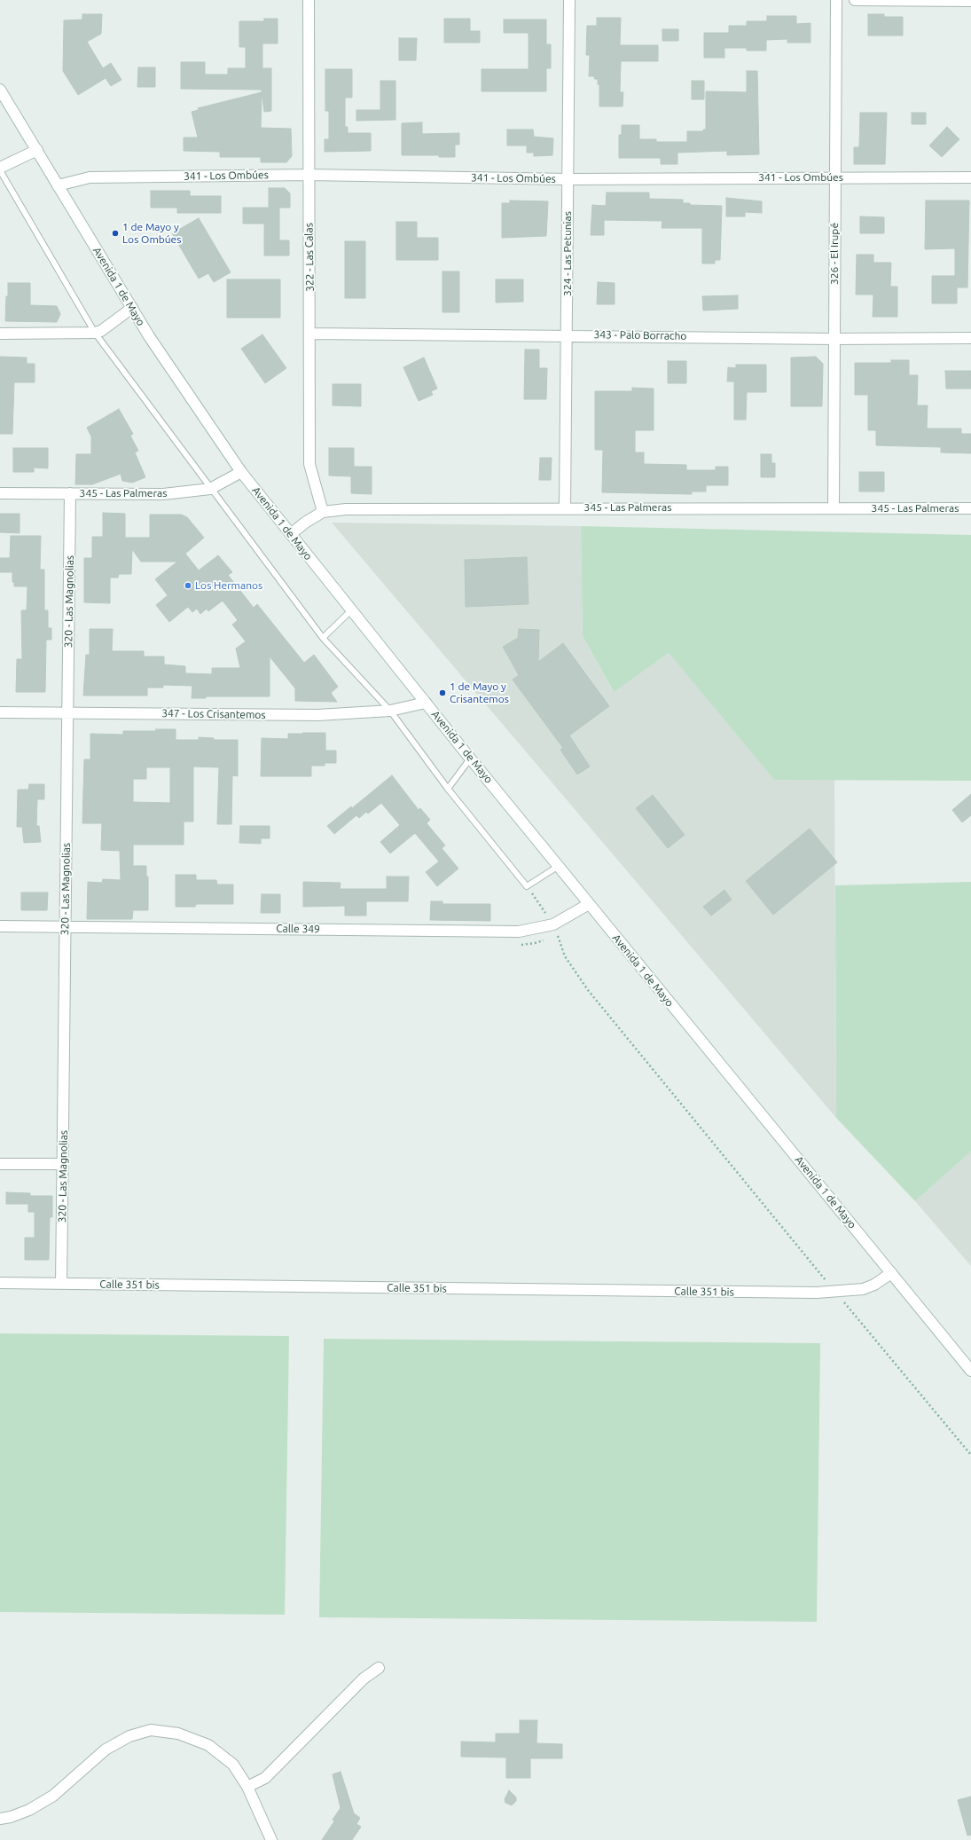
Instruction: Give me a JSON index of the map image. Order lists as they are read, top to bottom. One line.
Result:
{"streets":{"street":["341 - Los Ombúes","324 - Las Petunias","326 - El Irupé","322 - Las Calas","Avenida 1 de Mayo","343 - Palo Borracho","345 - Las Palmeras","320 - Las Magnolias","347 - Los Crisantemos","Calle 349","Calle 351 bis"]},"crossings":[["341 - Los Ombúes","324 - Las Petunias"],["341 - Los Ombúes","326 - El Irupé"],["341 - Los Ombúes","322 - Las Calas"],["341 - Los Ombúes","Avenida 1 de Mayo"],["324 - Las Petunias","343 - Palo Borracho"],["324 - Las Petunias","345 - Las Palmeras"],["326 - El Irupé","343 - Palo Borracho"],["326 - El Irupé","345 - Las Palmeras"],["322 - Las Calas","343 - Palo Borracho"],["322 - Las Calas","345 - Las Palmeras"],["Avenida 1 de Mayo","345 - Las Palmeras"],["Avenida 1 de Mayo","347 - Los Crisantemos"],["Avenida 1 de Mayo","Calle 349"],["Avenida 1 de Mayo","Calle 351 bis"],["345 - Las Palmeras","320 - Las Magnolias"],["320 - Las Magnolias","347 - Los Crisantemos"],["320 - Las Magnolias","Calle 349"],["320 - Las Magnolias","Calle 351 bis"]],"places":["1 de Mayo y Los Ombúes","Los Hermanos","1 de Mayo y Crisantemos"]}
